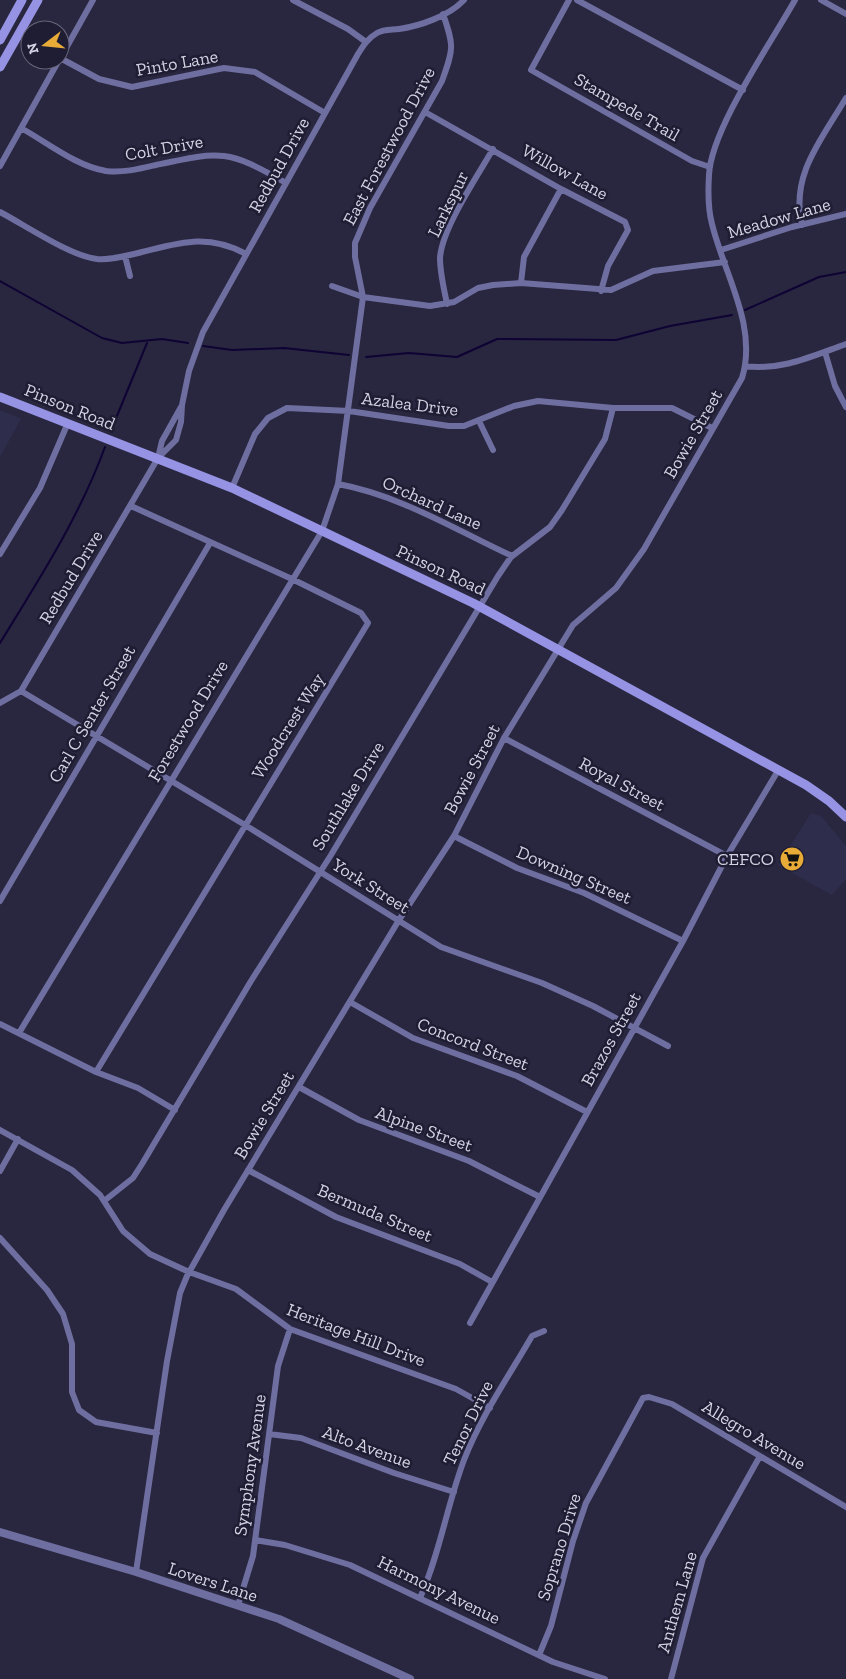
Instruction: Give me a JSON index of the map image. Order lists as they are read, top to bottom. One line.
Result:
{"streets":{"main road":["Pinson Road"],"street":["Pinto Lane","Stampede Trail","East Forestwood Drive","Colt Drive","Redbud Drive","Willow Lane","Larkspur","Meadow Lane","Azalea Drive","Bowie Street","Orchard Lane","Carl C Senter Street","Forestwood Drive","Woodcrest Way","Royal Street","Southlake Drive","Downing Street","York Street","Brazos Street","Concord Street","Alpine Street","Bermuda Street","Heritage Hill Drive","Tenor Drive","Allegro Avenue","Alto Avenue","Symphony Avenue","Soprano Drive","Lovers Lane","Harmony Avenue","Anthem Lane"]},"crossings":[["Pinto Lane","Redbud Drive"],["Stampede Trail","Bowie Street"],["East Forestwood Drive","Redbud Drive"],["East Forestwood Drive","Willow Lane"],["East Forestwood Drive","Meadow Lane"],["East Forestwood Drive","Azalea Drive"],["East Forestwood Drive","Forestwood Drive"],["Colt Drive","Redbud Drive"],["Redbud Drive","Pinson Road"],["Redbud Drive","Woodcrest Way"],["Redbud Drive","York Street"],["Willow Lane","Larkspur"],["Willow Lane","Meadow Lane"],["Larkspur","Meadow Lane"],["Meadow Lane","Bowie Street"],["Azalea Drive","Pinson Road"],["Azalea Drive","Bowie Street"],["Azalea Drive","Forestwood Drive"],["Azalea Drive","Southlake Drive"],["Pinson Road","Bowie Street"],["Pinson Road","Forestwood Drive"],["Pinson Road","Southlake Drive"],["Pinson Road","Brazos Street"],["Bowie Street","Royal Street"],["Bowie Street","Downing Street"],["Bowie Street","York Street"],["Bowie Street","Concord Street"],["Bowie Street","Alpine Street"],["Bowie Street","Bermuda Street"],["Bowie Street","Heritage Hill Drive"],["Bowie Street","Lovers Lane"],["Orchard Lane","Forestwood Drive"],["Orchard Lane","Southlake Drive"],["Carl C Senter Street","Woodcrest Way"],["Carl C Senter Street","York Street"],["Forestwood Drive","Woodcrest Way"],["Forestwood Drive","York Street"],["Woodcrest Way","York Street"],["Royal Street","Brazos Street"],["Southlake Drive","York Street"],["Southlake Drive","Heritage Hill Drive"],["Downing Street","Brazos Street"],["York Street","Brazos Street"],["Brazos Street","Concord Street"],["Brazos Street","Alpine Street"],["Brazos Street","Bermuda Street"],["Heritage Hill Drive","Tenor Drive"],["Heritage Hill Drive","Symphony Avenue"],["Tenor Drive","Alto Avenue"],["Tenor Drive","Harmony Avenue"],["Allegro Avenue","Soprano Drive"],["Allegro Avenue","Anthem Lane"],["Alto Avenue","Symphony Avenue"],["Symphony Avenue","Lovers Lane"],["Symphony Avenue","Harmony Avenue"],["Soprano Drive","Harmony Avenue"]],"places":{"supermarket":["CEFCO"]},"north":"left"}
